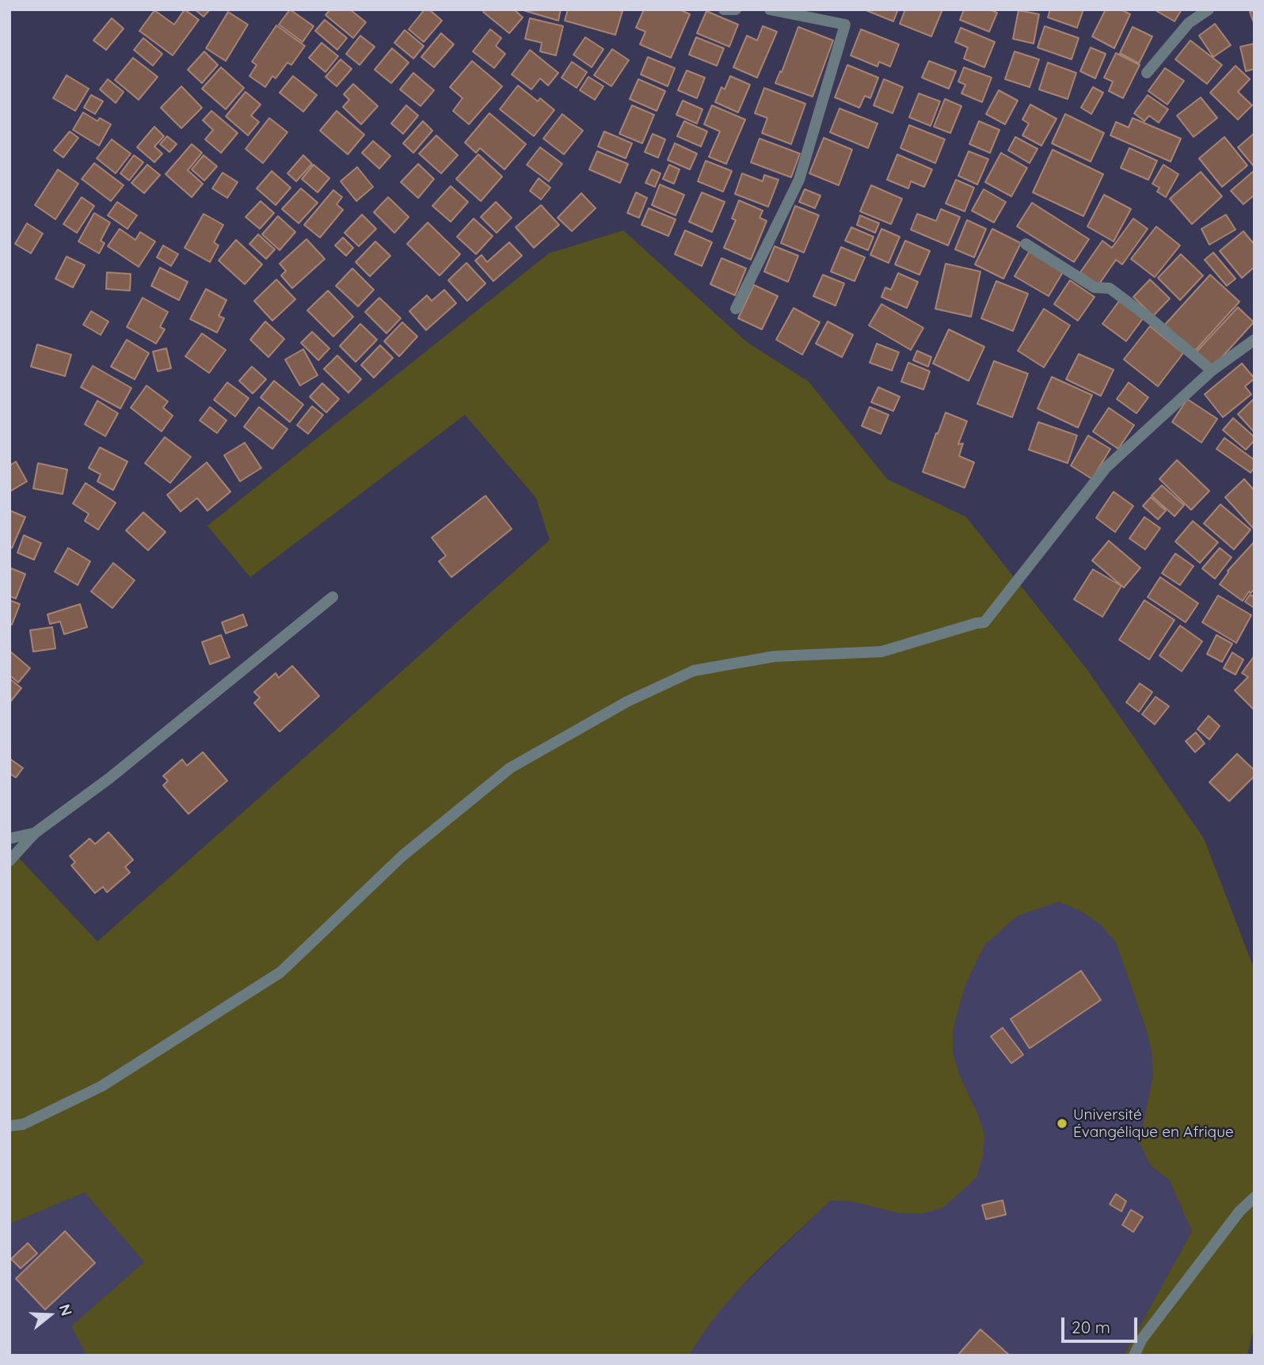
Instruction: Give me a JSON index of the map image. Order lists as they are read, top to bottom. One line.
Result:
{"places":["Université Évangélique en Afrique"],"scale_bar":"20 m","north":"right"}
